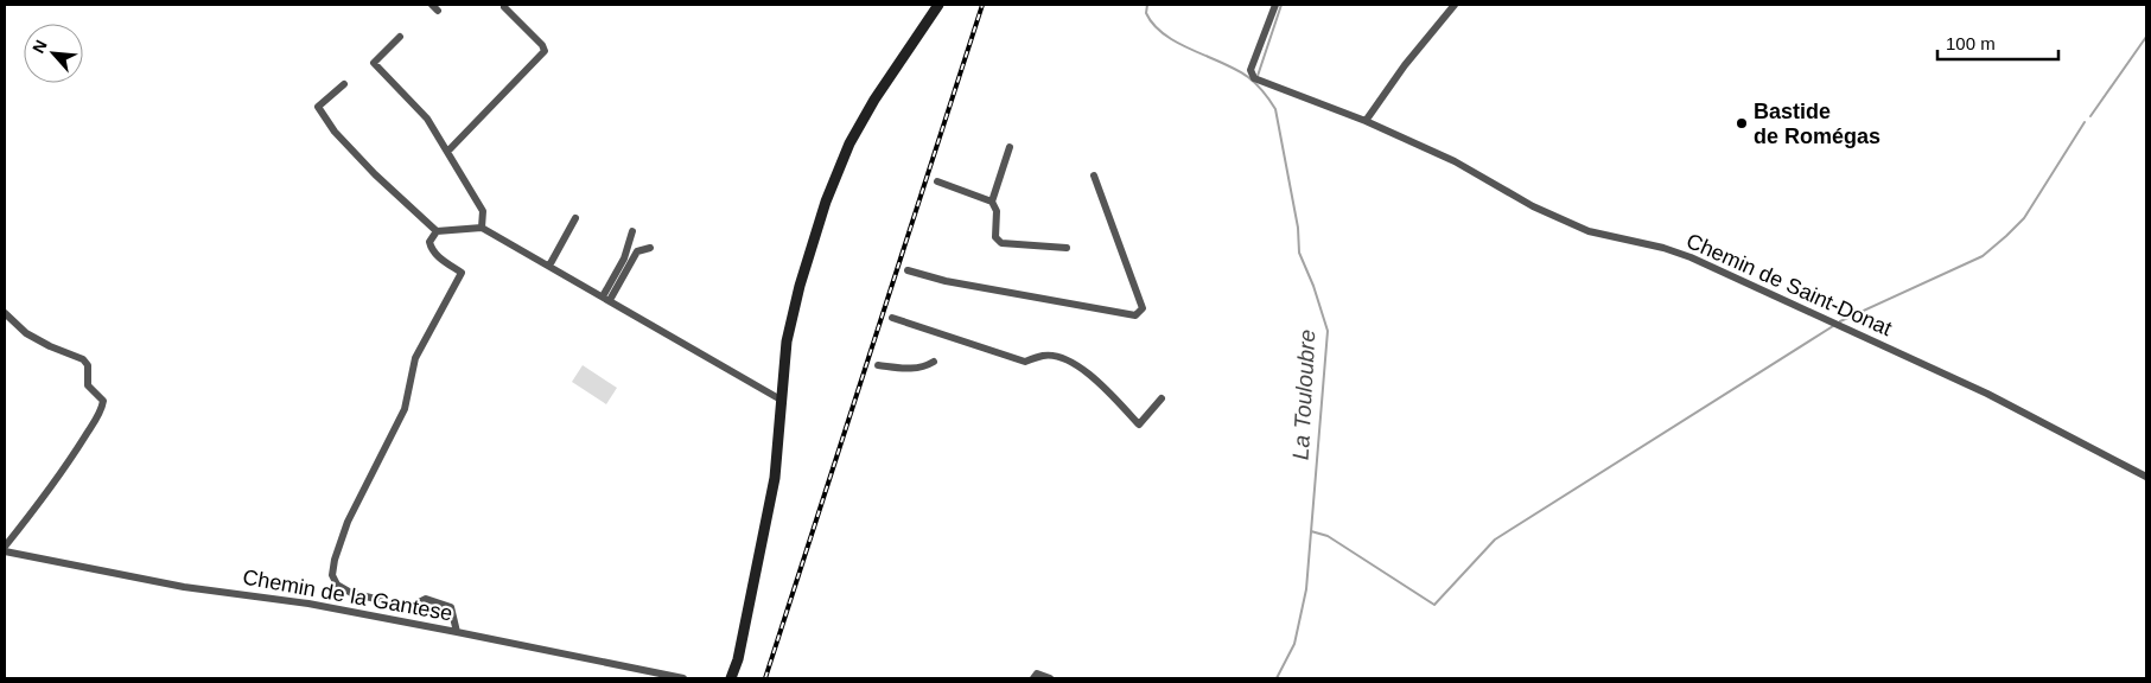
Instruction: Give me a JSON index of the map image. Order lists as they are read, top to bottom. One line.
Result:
{"streets":{"street":["Chemin de Saint-Donat","Chemin de la Gantese"]},"water":["La Touloubre"],"places":["Bastide de Romégas"],"scale_bar":"100 m","north":"top left"}
